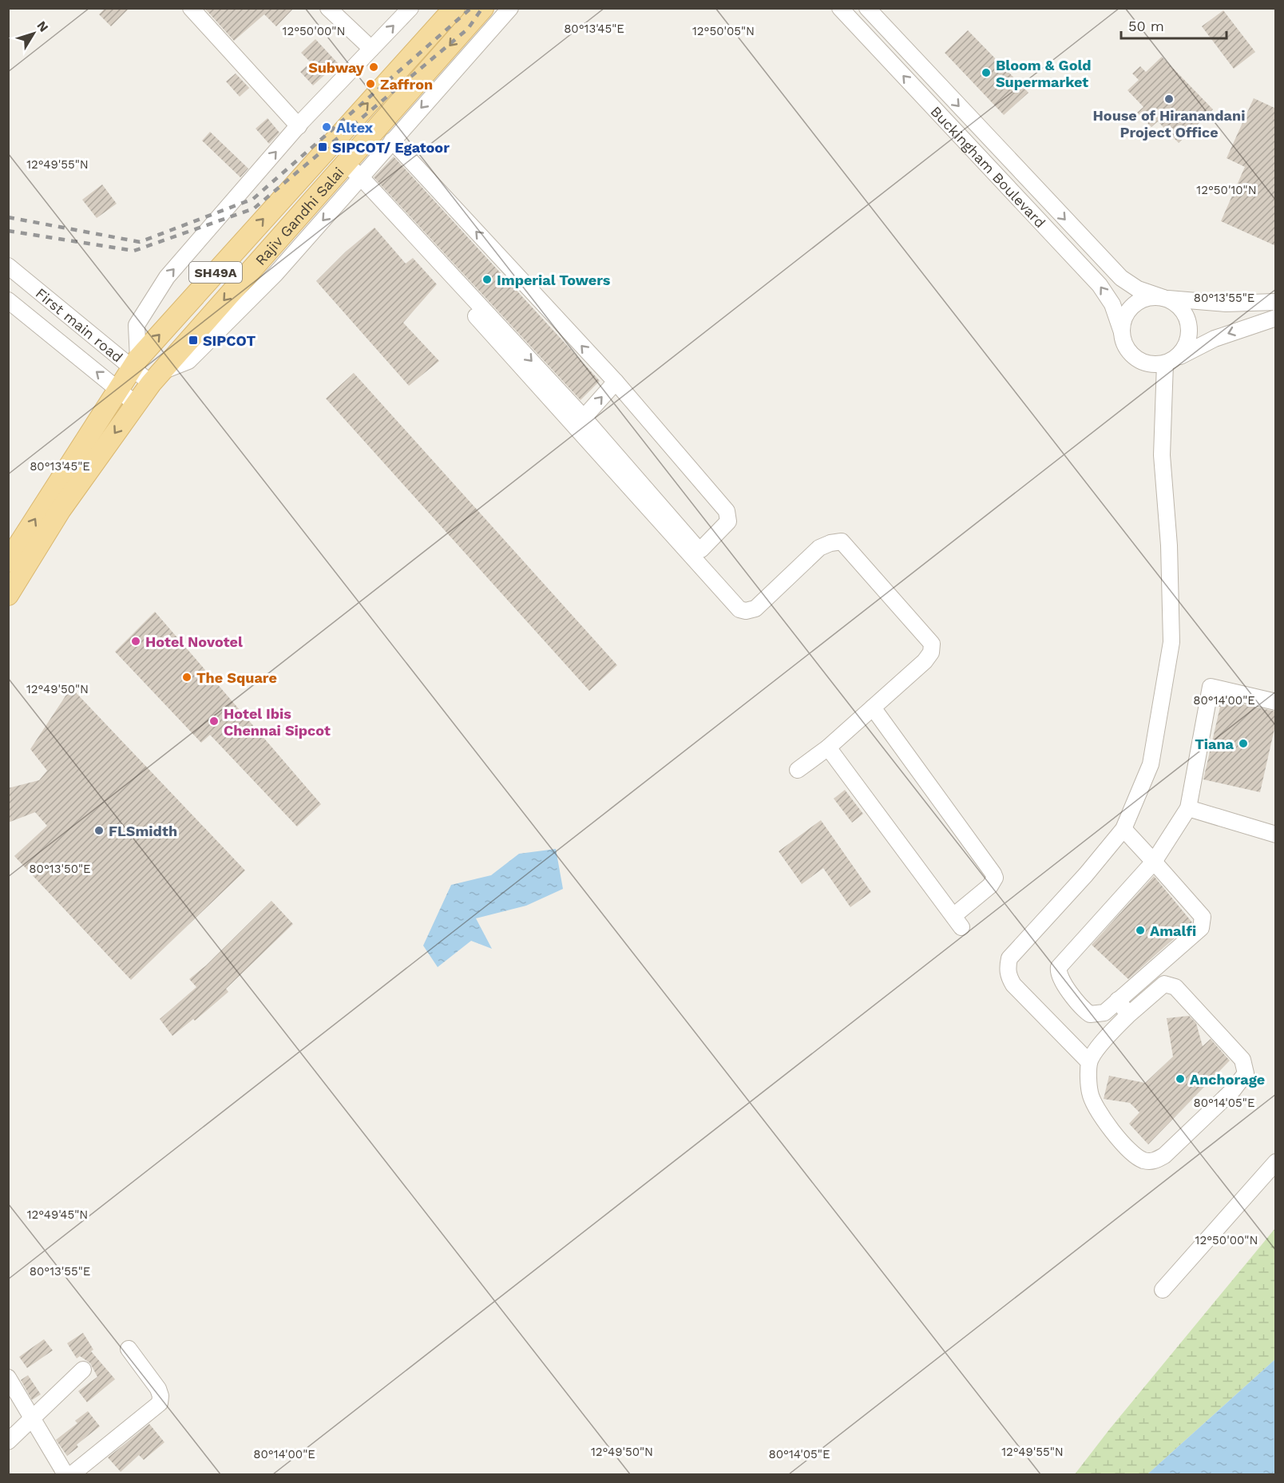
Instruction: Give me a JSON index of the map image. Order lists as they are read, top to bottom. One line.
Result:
{"streets":{"main road":["Rajiv Gandhi Salai","SH49A"],"street":["Buckingham Boulevard","First main road"]},"crossings":[["Rajiv Gandhi Salai","First main road"]],"places":{"other":["Subway","Bloom & Gold Supermarket","Zaffron","House of Hiranandani Project Office","Altex","Imperial Towers","Hotel Novotel","The Square","Hotel Ibis Chennai Sipcot","Tiana","FLSmidth","Amalfi","Anchorage"],"transit":["SIPCOT/ Egatoor","SIPCOT"]},"scale_bar":"50 m","north":"top right","coordinates":["80°13'45\"E","12°50'00\"N","12°50'05\"N","12°49'55\"N","12°50'10\"N","80°13'55\"E","12°49'50\"N","80°14'00\"E","80°13'50\"E","80°14'05\"E","12°49'45\"N"]}
